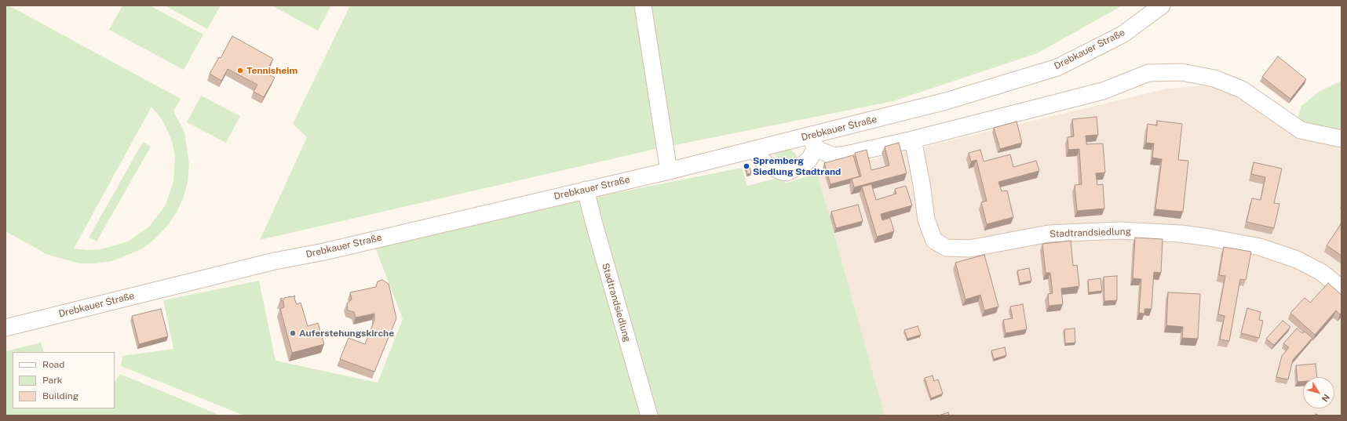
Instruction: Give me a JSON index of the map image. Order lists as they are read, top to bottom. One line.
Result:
{"streets":{"street":["Drebkauer Straße","Stadtrandsiedlung"]},"crossings":[["Drebkauer Straße","Stadtrandsiedlung"]],"places":["Tennisheim","Spremberg Siedlung Stadtrand","Auferstehungskirche"],"legend":["Road","Park","Building"],"north":"bottom right"}
